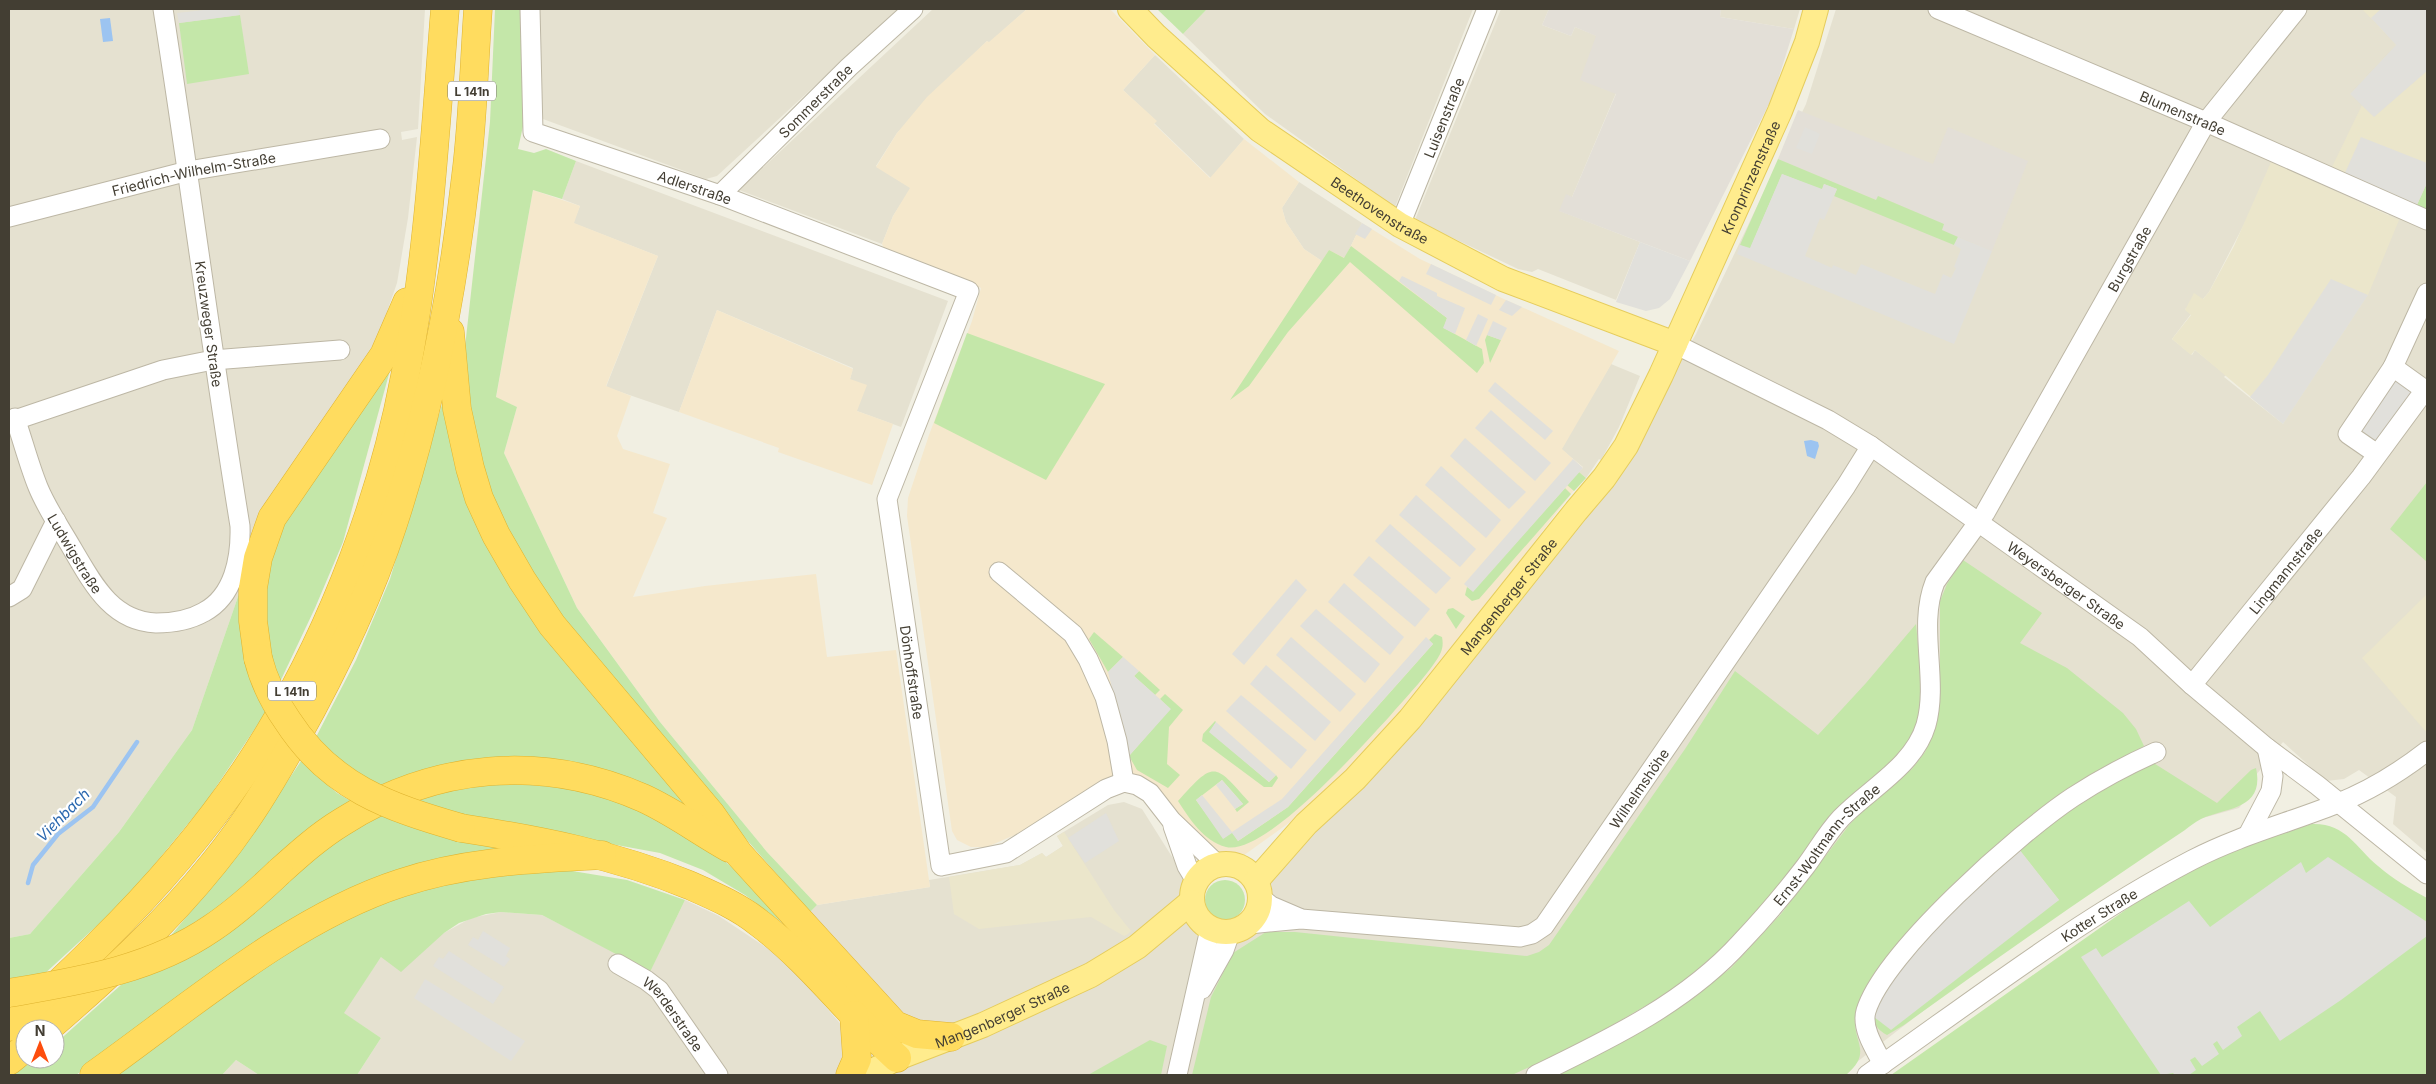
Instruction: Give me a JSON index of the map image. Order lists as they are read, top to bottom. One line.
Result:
{"streets":{"highway":["L 141n"],"main road":["Kronprinzenstraße","Beethovenstraße","Mangenberger Straße"],"street":["Sommerstraße","Blumenstraße","Luisenstraße","Friedrich-Wilhelm-Straße","Adlerstraße","Burgstraße","Kreuzweger Straße","Ludwigstraße","Lingmannstraße","Weyersberger Straße","Dönhoffstraße","Wilhelmshöhe","Ernst-Woltmann-Straße","Kotter Straße","Werderstraße"]},"crossings":[["Sommerstraße","Adlerstraße"],["Blumenstraße","Burgstraße"],["Luisenstraße","Beethovenstraße"],["Friedrich-Wilhelm-Straße","Kreuzweger Straße"],["Kronprinzenstraße","Beethovenstraße"],["Kronprinzenstraße","Weyersberger Straße"],["Kronprinzenstraße","Mangenberger Straße"],["Adlerstraße","Dönhoffstraße"],["Beethovenstraße","Weyersberger Straße"],["Beethovenstraße","Mangenberger Straße"],["Burgstraße","Weyersberger Straße"],["Burgstraße","Ernst-Woltmann-Straße"],["Kreuzweger Straße","Ludwigstraße"],["Lingmannstraße","Weyersberger Straße"],["Weyersberger Straße","Mangenberger Straße"],["Weyersberger Straße","Wilhelmshöhe"],["Weyersberger Straße","Ernst-Woltmann-Straße"],["Weyersberger Straße","Kotter Straße"],["Mangenberger Straße","Wilhelmshöhe"]],"water":["Viehbach"],"north":"top"}
